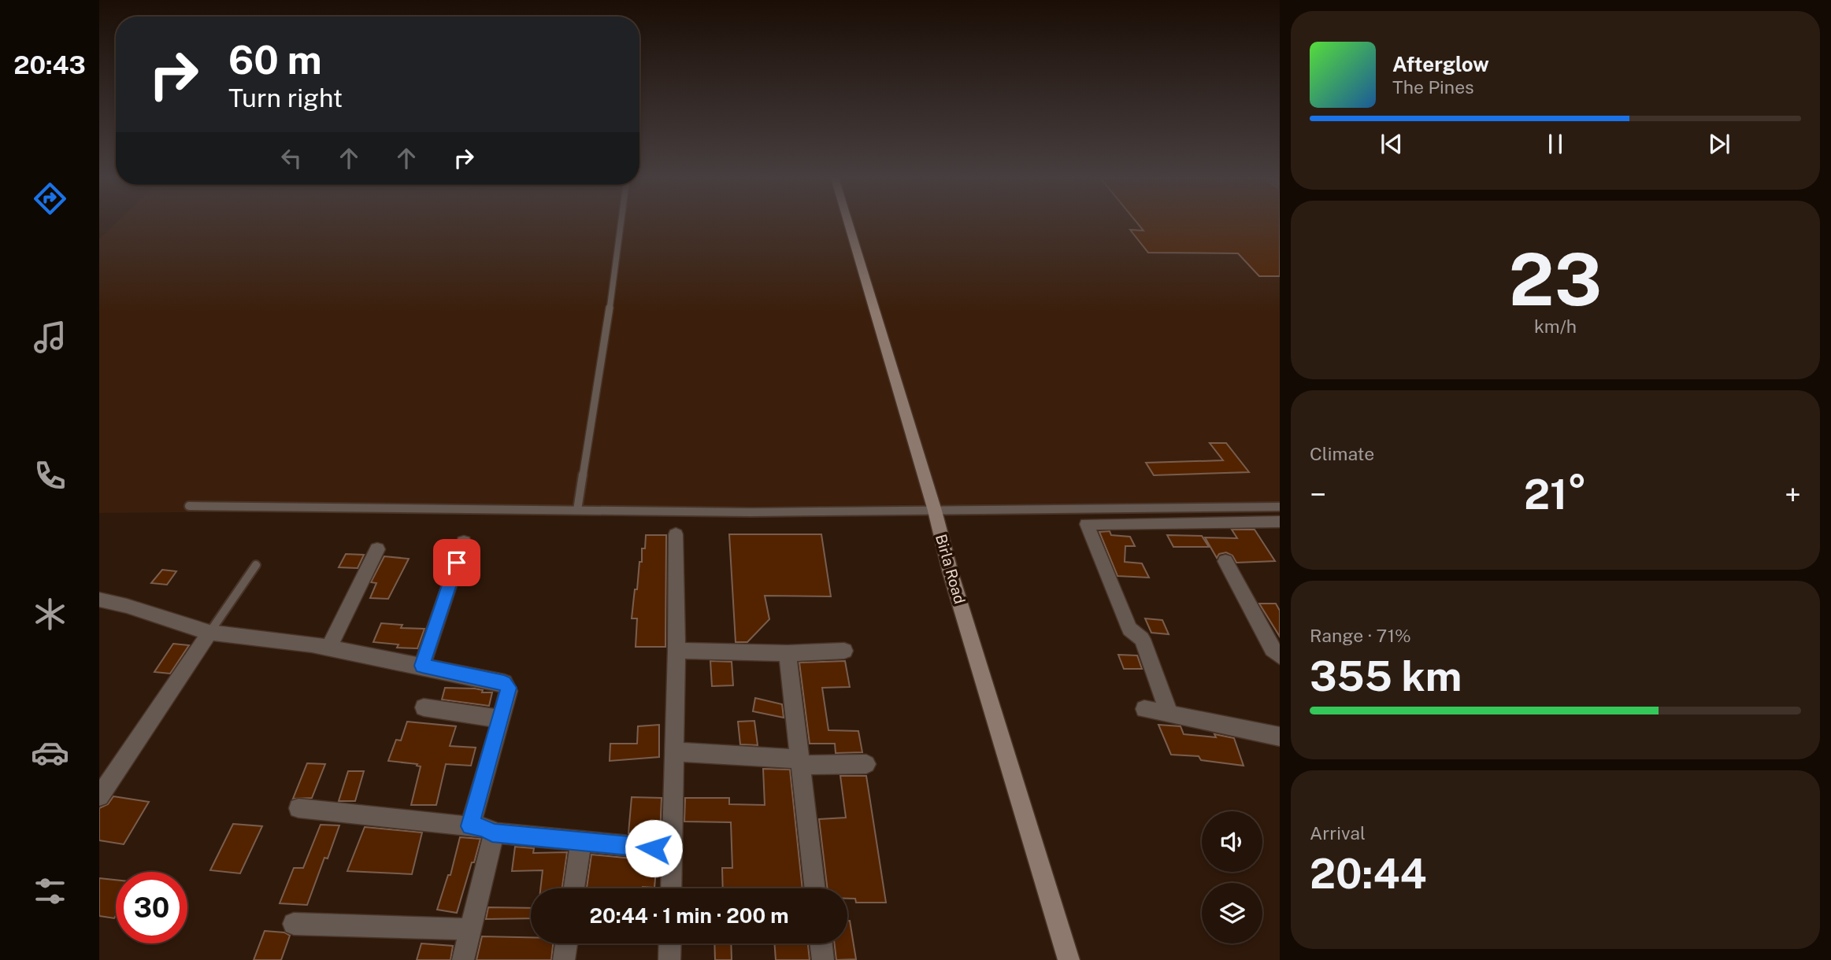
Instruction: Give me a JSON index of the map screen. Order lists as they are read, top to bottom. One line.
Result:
{"streets":{"street":["Birla Road"]},"page":{"tabs":"20:43","turn":["60 m","Turn right"],"song":["Afterglow","The Pines"],"tile":[["23","km/h"],"Climate",["Range · 71%","355 km"],["Arrival","20:44"]],"heat":["−","21°","+"],"limit":"30","trip":"20:44 · 1 min · 200 m"}}
